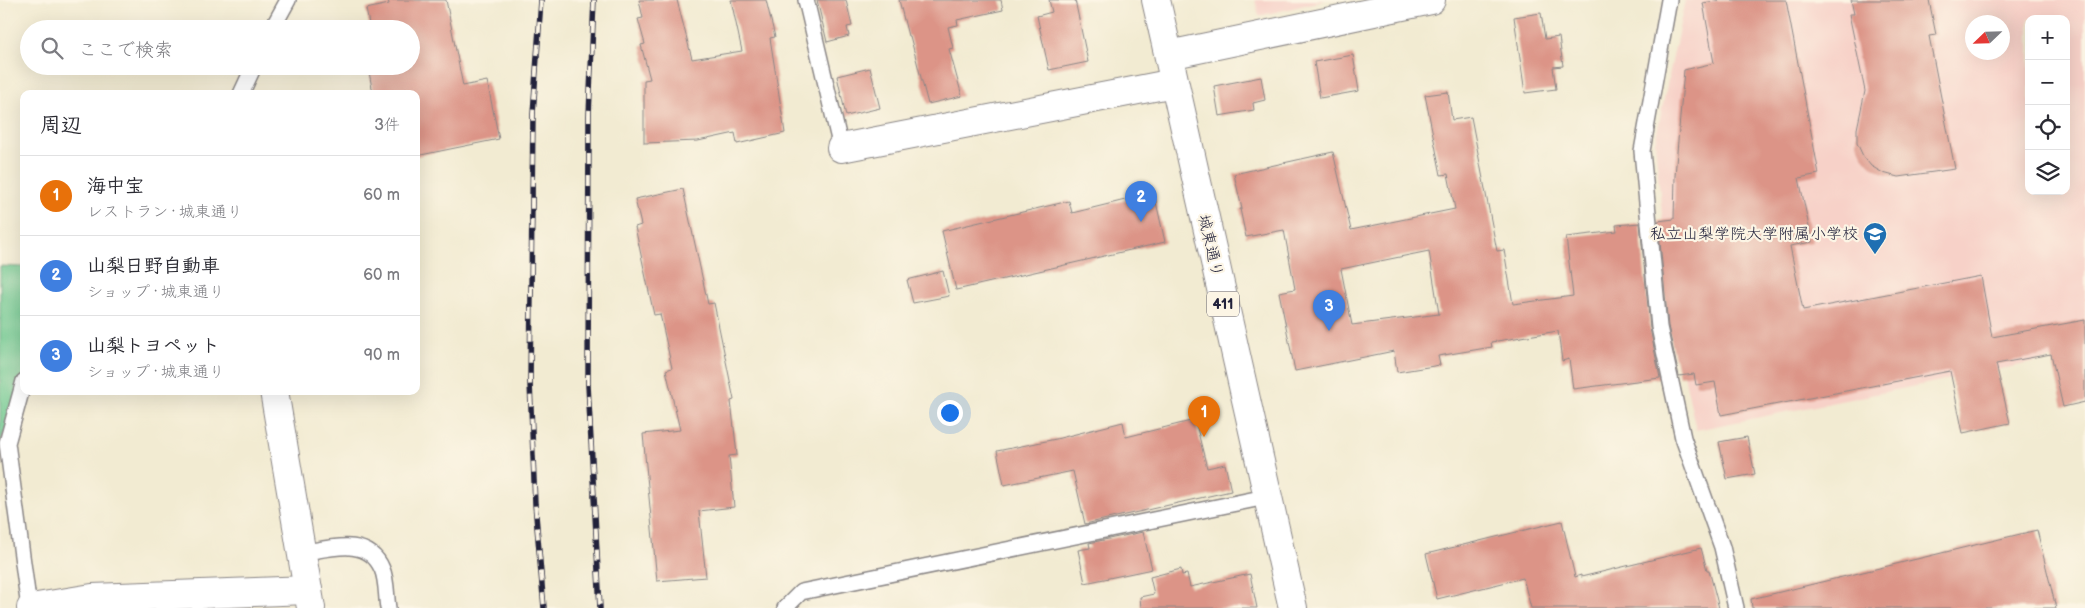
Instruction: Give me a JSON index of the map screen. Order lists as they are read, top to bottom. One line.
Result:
{"streets":{"main road":["城東通り","411"]},"places":{"school or university":["私立山梨学院大学附属小学校"]},"north":"bottom left","page":{"map_buttons":["+","−"],"search":"ここで検索","heading":["周辺","3件"],"list":[{"mark":"1","name":"海中宝","note":"レストラン · 城東通り","value":"60 m"},{"mark":"2","name":"山梨日野自動車","note":"ショップ · 城東通り","value":"60 m"},{"mark":"3","name":"山梨トヨペット","note":"ショップ · 城東通り","value":"90 m"}],"pins":["2","3","1"]}}
